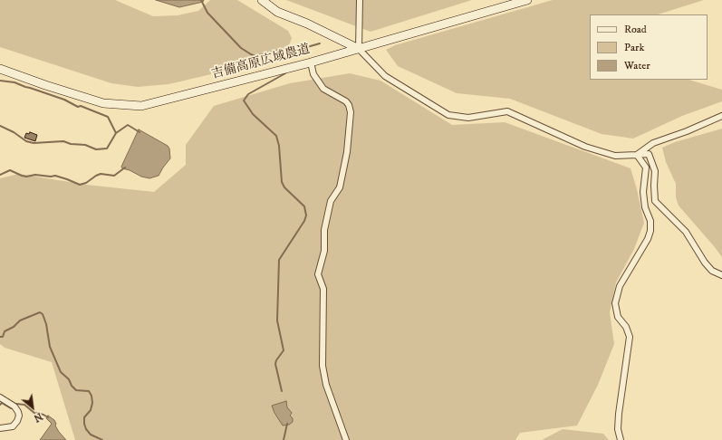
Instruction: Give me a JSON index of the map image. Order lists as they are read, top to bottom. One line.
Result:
{"streets":{"street":["吉備高原広域農道"]},"legend":["Road","Park","Water"],"north":"bottom right"}
